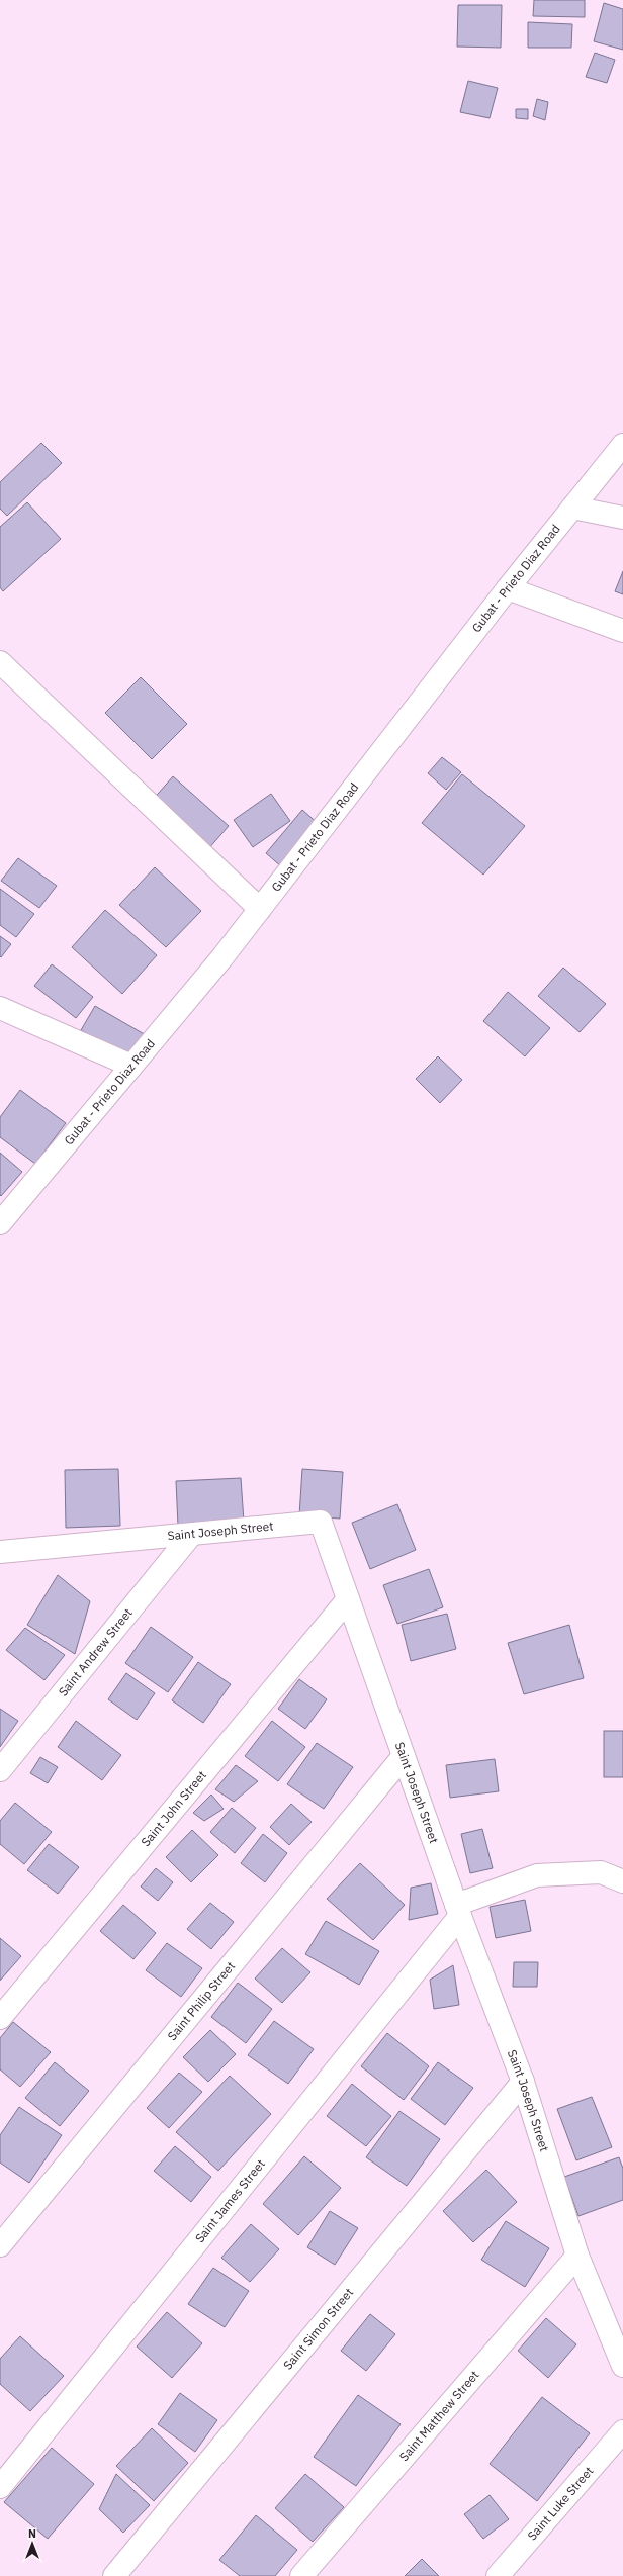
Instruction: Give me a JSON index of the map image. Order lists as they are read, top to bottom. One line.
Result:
{"streets":{"street":["Gubat - Prieto Diaz Road","Saint Joseph Street","Saint Andrew Street","Saint John Street","Saint Philip Street","Saint James Street","Saint Simon Street","Saint Matthew Street","Saint Luke Street"]},"crossings":[["Saint Joseph Street","Saint Andrew Street"],["Saint Joseph Street","Saint John Street"],["Saint Joseph Street","Saint Philip Street"],["Saint Joseph Street","Saint James Street"],["Saint Joseph Street","Saint Simon Street"],["Saint Joseph Street","Saint Matthew Street"]],"north":"top"}
